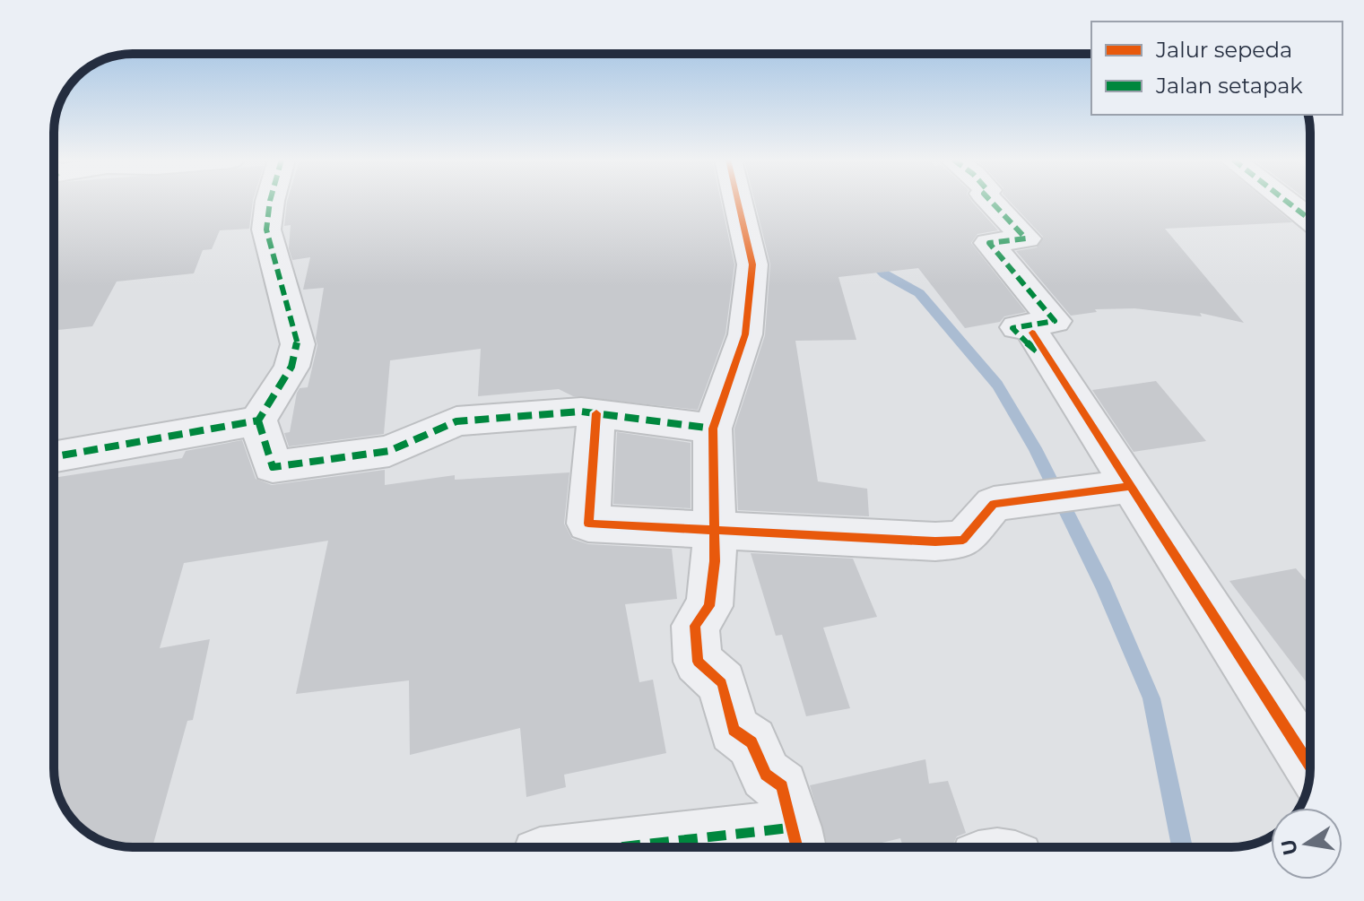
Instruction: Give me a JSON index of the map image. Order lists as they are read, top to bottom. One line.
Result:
{"legend":["Jalur sepeda","Jalan setapak"],"north":"left"}
